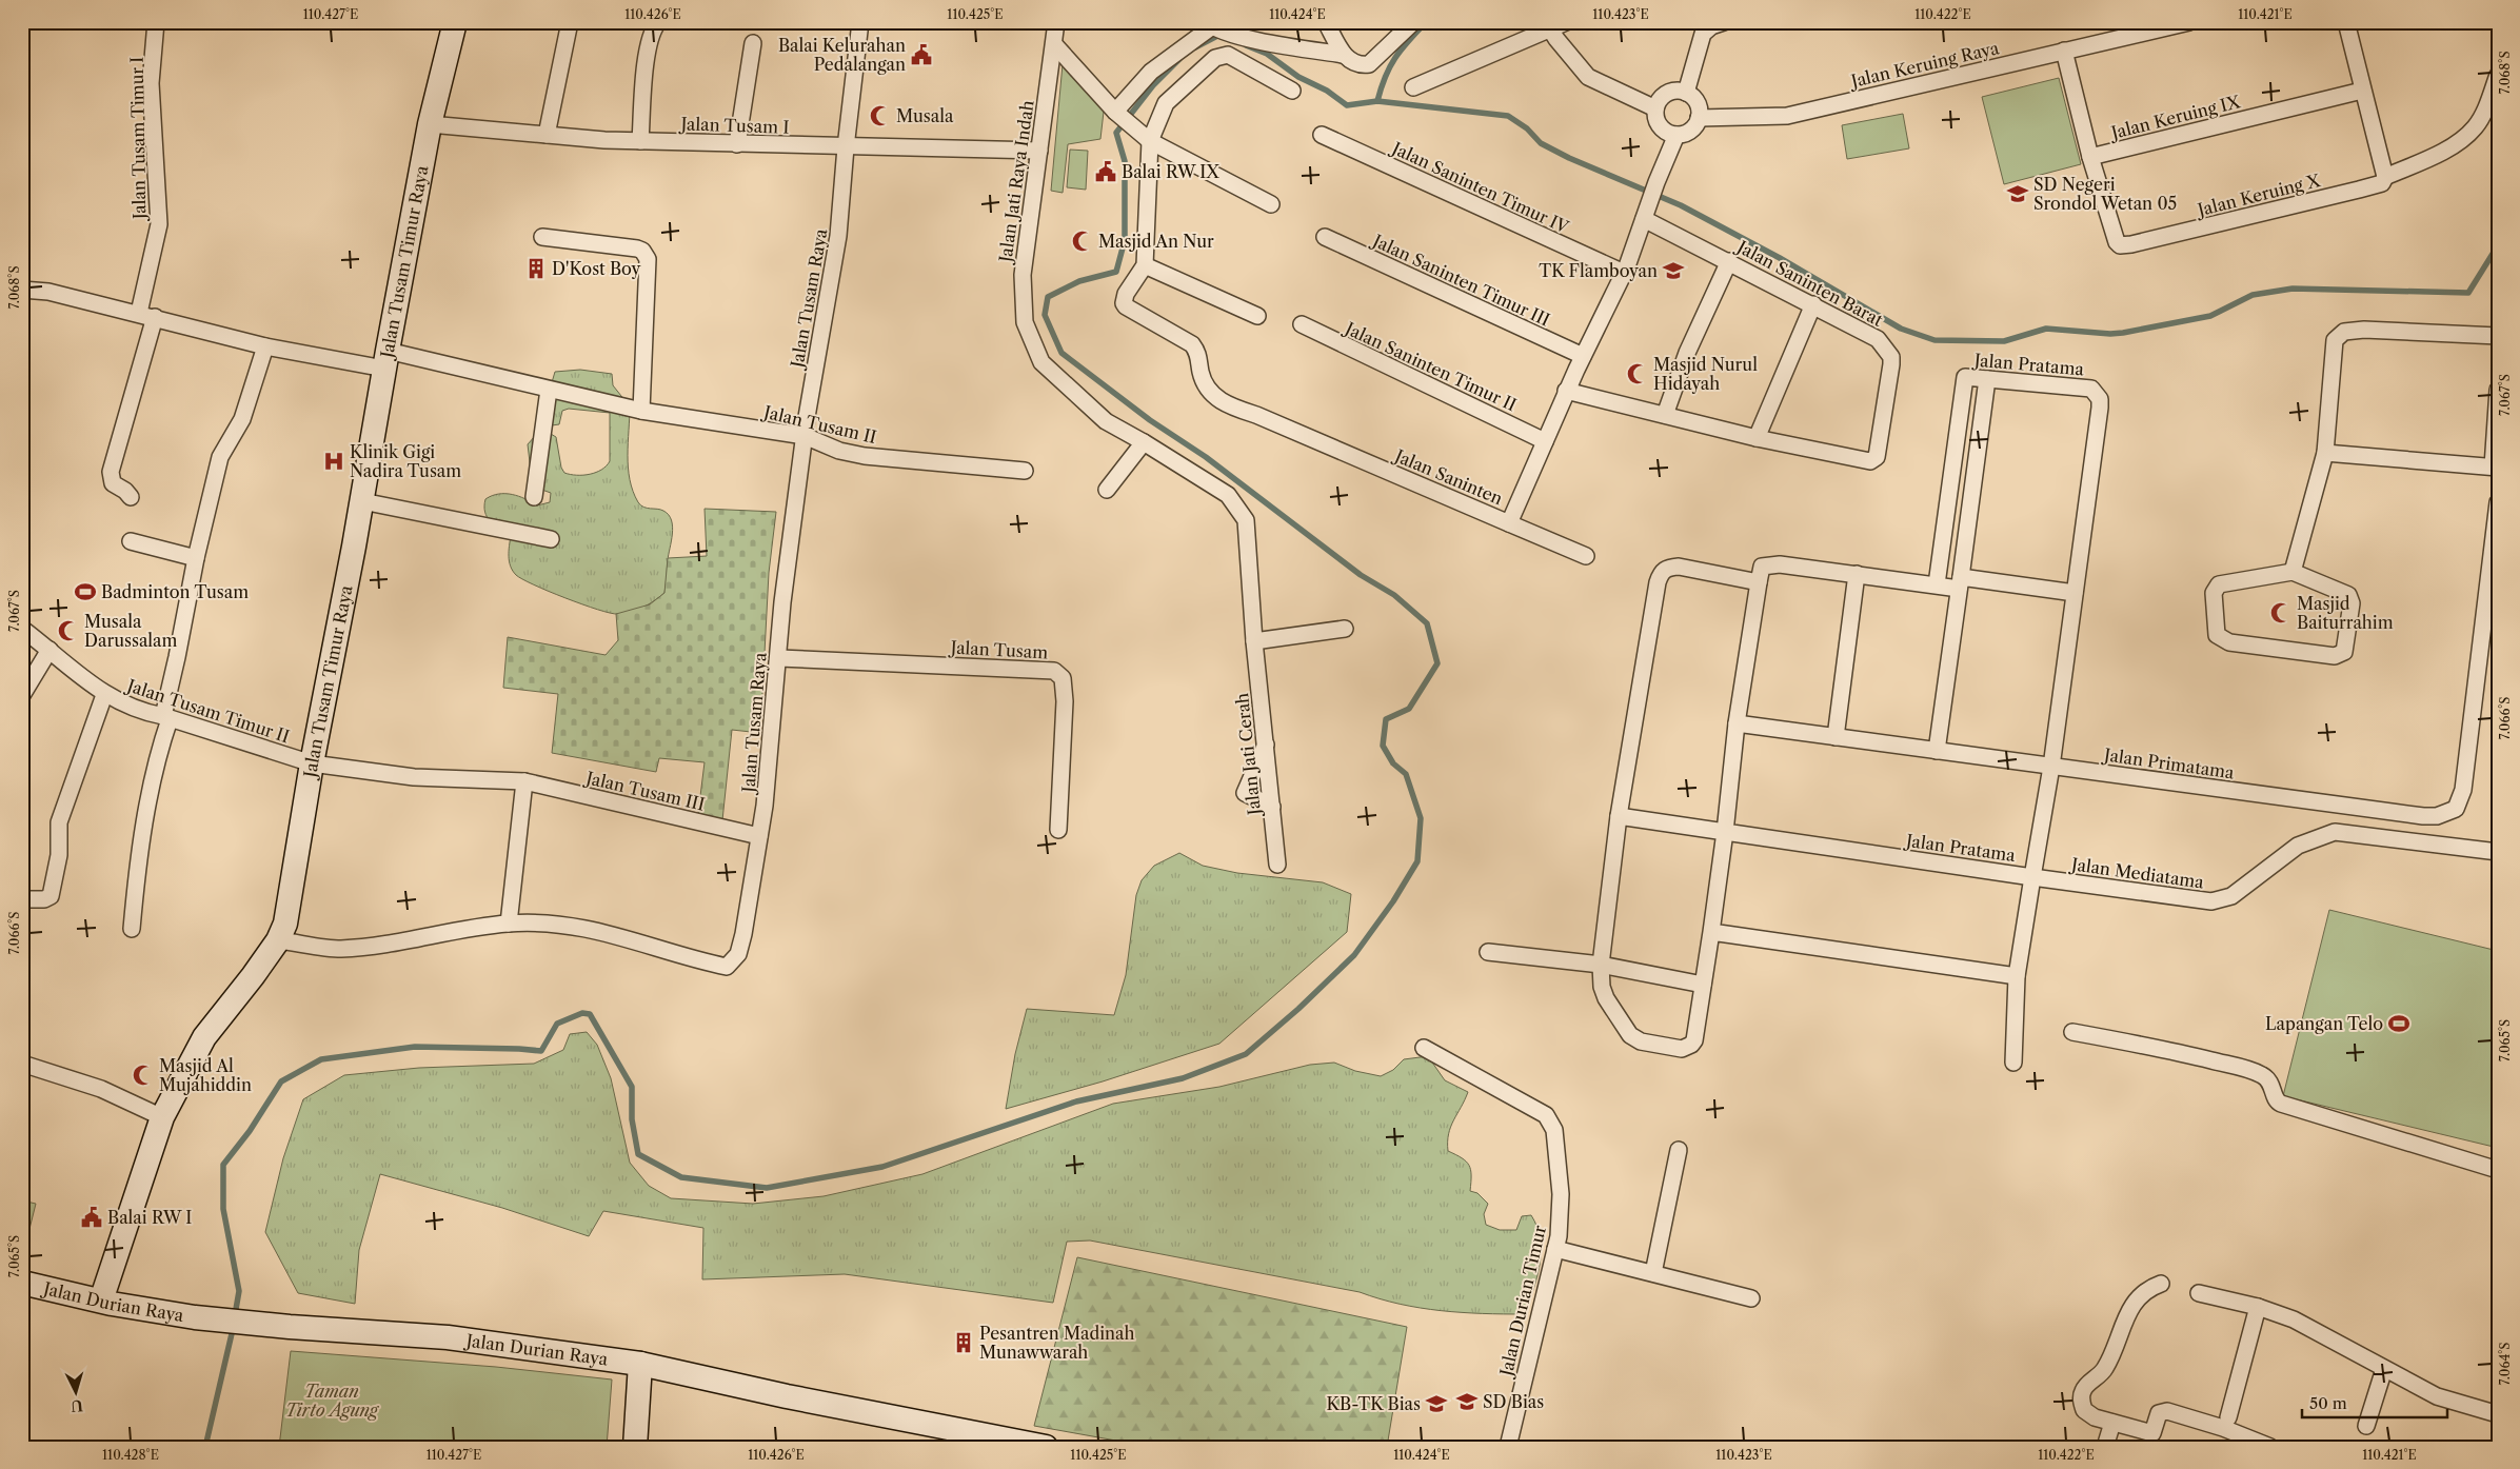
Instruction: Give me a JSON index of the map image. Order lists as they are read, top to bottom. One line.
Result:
{"streets":{"main road":["Jalan Tusam Timur Raya","Jalan Durian Raya"],"street":["Jalan Keruing Raya","Jalan Keruing IX","Jalan Tusam I","Jalan Tusam Timur I","Jalan Jati Raya Indah","Jalan Saninten Timur IV","Jalan Keruing X","Jalan Saninten Timur III","Jalan Saninten Barat","Jalan Tusam Raya","Jalan Pratama","Jalan Saninten Timur II","Jalan Tusam II","Jalan Saninten","Jalan Tusam","Jalan Tusam Timur II","Jalan Jati Cerah","Jalan Primatama","Jalan Tusam III","Jalan Mediatama","Jalan Durian Timur"]},"crossings":[["Jalan Keruing Raya","Jalan Keruing X"],["Jalan Keruing Raya","Jalan Saninten"],["Jalan Keruing IX","Jalan Keruing X"],["Jalan Tusam I","Jalan Jati Raya Indah"],["Jalan Tusam I","Jalan Tusam Timur Raya"],["Jalan Tusam I","Jalan Tusam Raya"],["Jalan Jati Raya Indah","Jalan Jati Cerah"],["Jalan Saninten Timur IV","Jalan Saninten"],["Jalan Tusam Timur Raya","Jalan Tusam Raya"],["Jalan Tusam Timur Raya","Jalan Tusam II"],["Jalan Tusam Timur Raya","Jalan Tusam Timur II"],["Jalan Tusam Timur Raya","Jalan Tusam III"],["Jalan Tusam Timur Raya","Jalan Durian Raya"],["Jalan Saninten Timur III","Jalan Saninten"],["Jalan Saninten Barat","Jalan Saninten"],["Jalan Tusam Raya","Jalan Tusam II"],["Jalan Tusam Raya","Jalan Tusam"],["Jalan Tusam Raya","Jalan Tusam III"],["Jalan Pratama","Jalan Primatama"],["Jalan Pratama","Jalan Mediatama"],["Jalan Saninten Timur II","Jalan Saninten"],["Jalan Tusam Timur II","Jalan Tusam III"]],"parks":["Taman Tirto Agung"],"places":{"public building":["Balai Kelurahan Pedalangan","Balai RW IX","Balai RW I"],"mosque":["Musala","Masjid An Nur","Masjid Nurul Hidayah","Masjid Baiturrahim","Musala Darussalam","Masjid Al Mujahiddin"],"school or university":["SD Negeri Srondol Wetan 05","TK Flamboyan","SD Bias","KB-TK Bias"],"building":["D'Kost Boy","Pesantren Madinah Munawwarah"],"hospital":["Klinik Gigi Nadira Tusam"],"sports":["Badminton Tusam","Lapangan Telo"]},"scale_bar":"50 m","north":"bottom","coordinates":["110.427°E","110.426°E","110.425°E","110.424°E","110.423°E","110.422°E","110.421°E","7.068°S","7.067°S","7.066°S","7.065°S","7.064°S","110.428°E"]}
